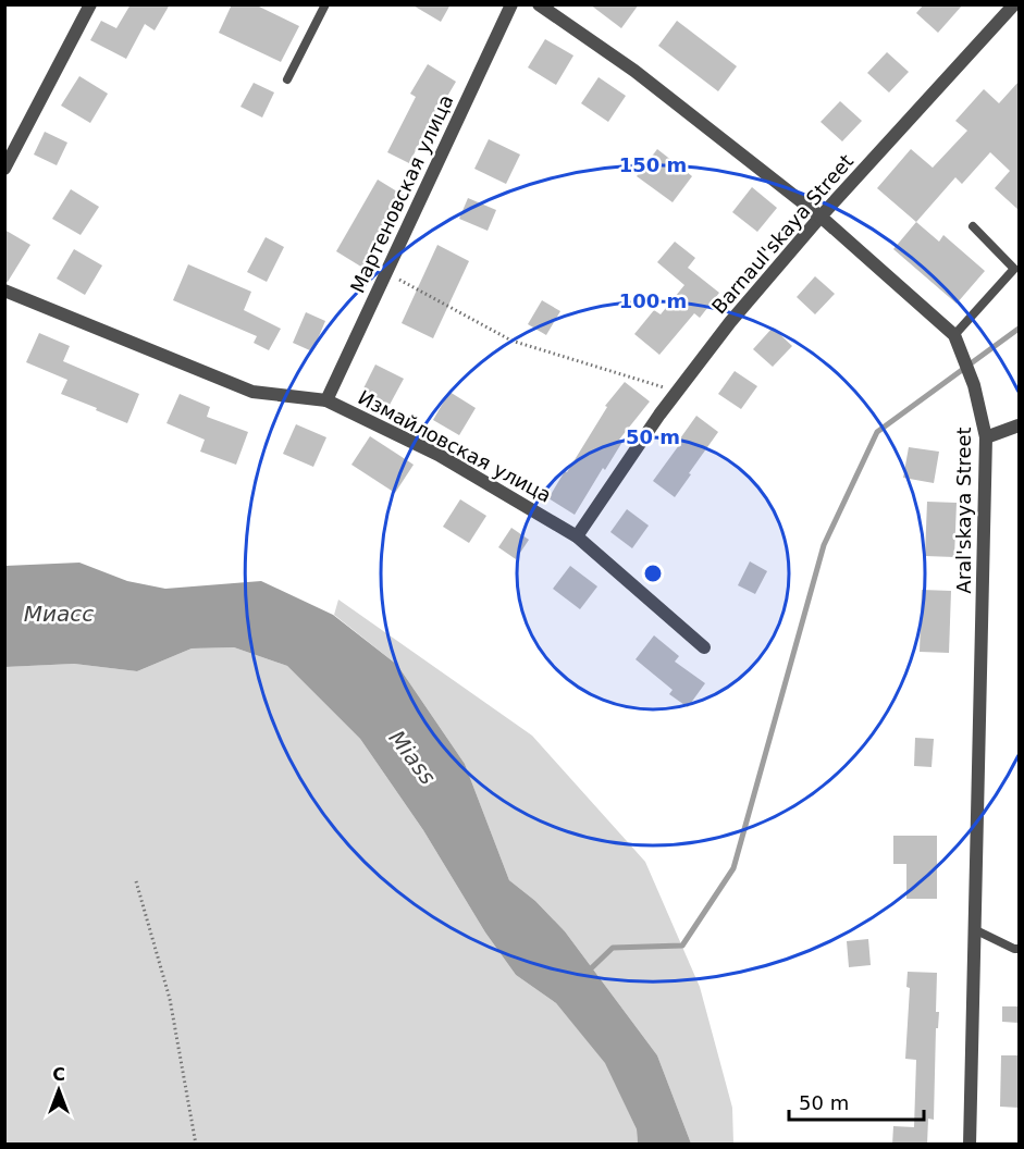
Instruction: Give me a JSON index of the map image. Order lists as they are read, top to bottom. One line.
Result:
{"streets":{"street":["Мартеновская улица","Barnaul'skaya Street","Измайловская улица","Aral'skaya Street"]},"crossings":[["Мартеновская улица","Измайловская улица"],["Barnaul'skaya Street","Измайловская улица"],["Barnaul'skaya Street","Aral'skaya Street"]],"water":["Миасс","Miass"],"scale_bar":"50 m","north":"top","rings":["150 m","100 m","50 m"]}
